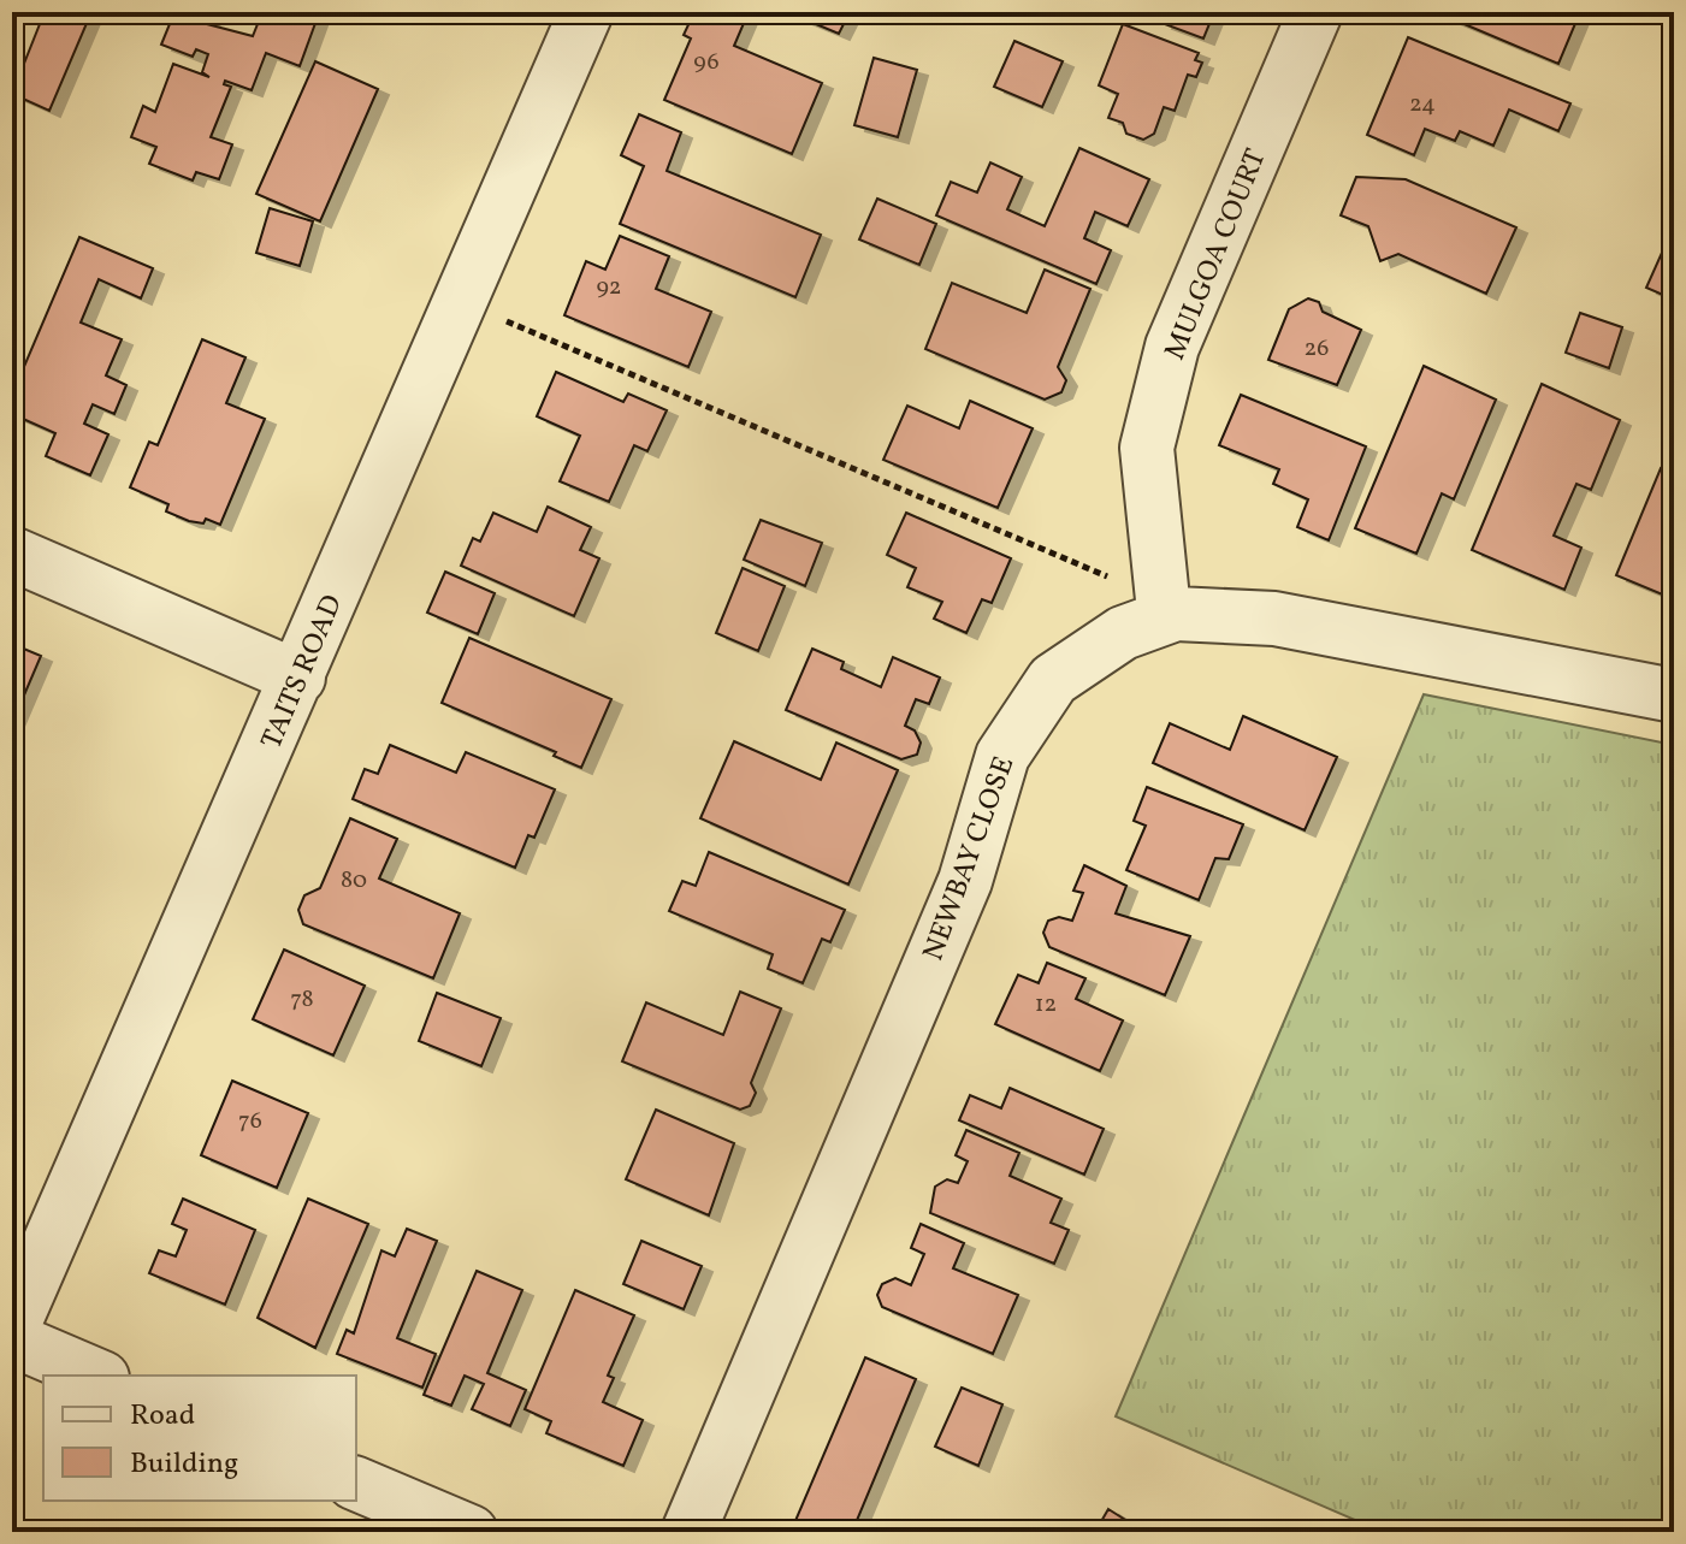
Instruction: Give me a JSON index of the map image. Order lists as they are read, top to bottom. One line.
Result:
{"streets":{"street":["MULGOA COURT","TAITS ROAD","NEWBAY CLOSE"]},"crossings":[["MULGOA COURT","NEWBAY CLOSE"]],"house_numbers":["96","24","92","26","80","78","12","76"],"legend":["Road","Building"]}
